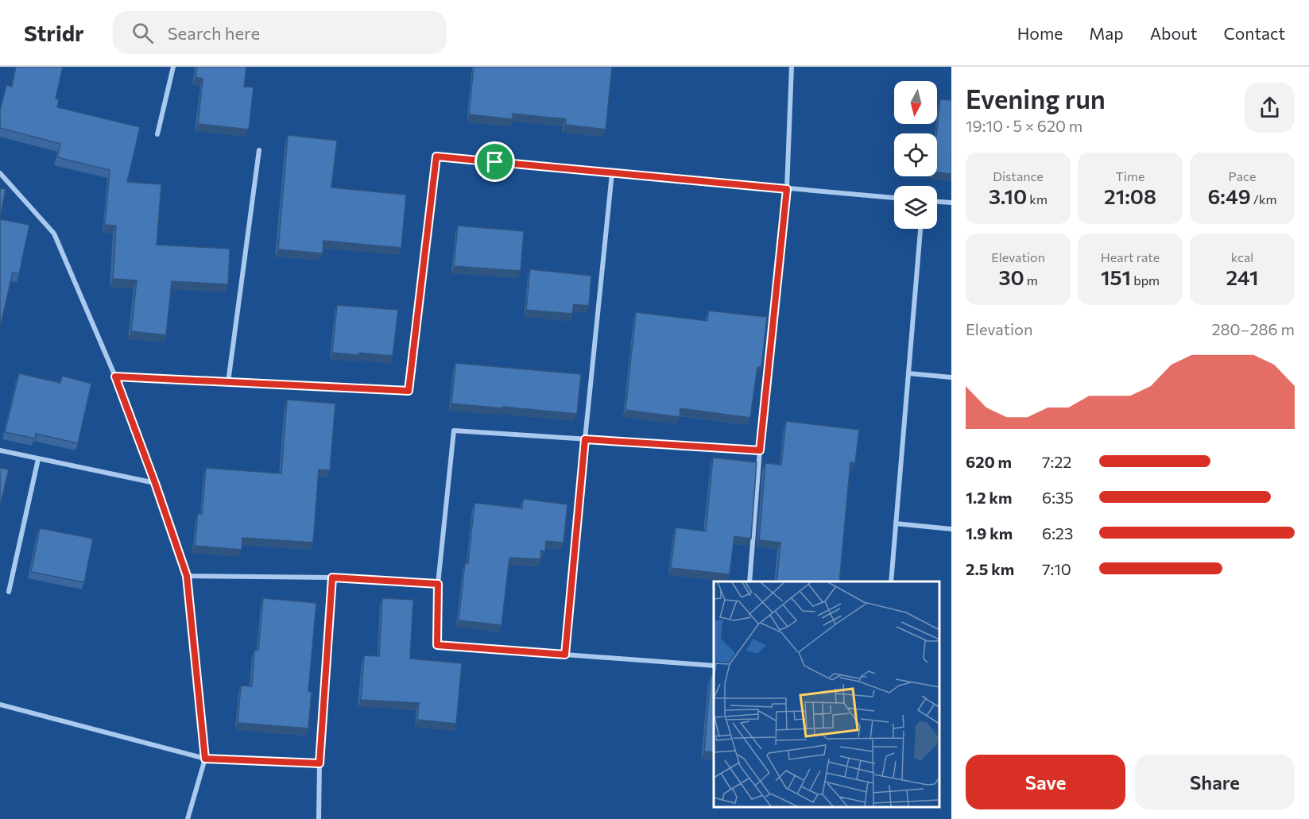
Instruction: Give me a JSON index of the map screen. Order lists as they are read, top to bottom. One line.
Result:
{"north":"bottom","page":{"header":"Stridr","search":"Search here","nav":["Home","Map","About","Contact"],"heading":["Evening run","19:10 · 5 × 620 m"],"stats":[["Distance","3.10 km"],["Time","21:08"],["Pace","6:49 /km"],["Elevation","30 m"],["Heart rate","151 bpm"],["kcal","241"]],"chart":["Elevation","280–286 m"],"list":[{"name":"620 m","note":"7:22"},{"name":"1.2 km","note":"6:35"},{"name":"1.9 km","note":"6:23"},{"name":"2.5 km","note":"7:10"}],"buttons":["Save","Share"]}}
